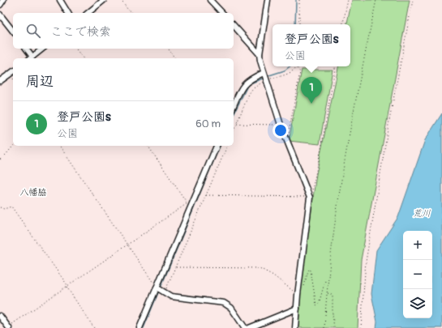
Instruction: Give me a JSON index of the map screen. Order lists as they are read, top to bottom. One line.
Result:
{"districts":["八幡脇"],"water":["荒川"],"page":{"search":"ここで検索","popup":["登戸公園s","公園"],"heading":"周辺","pins":"1","list":[{"mark":"1","name":"登戸公園s","note":"公園","value":"60 m"}],"map_buttons":["+","−"]}}
